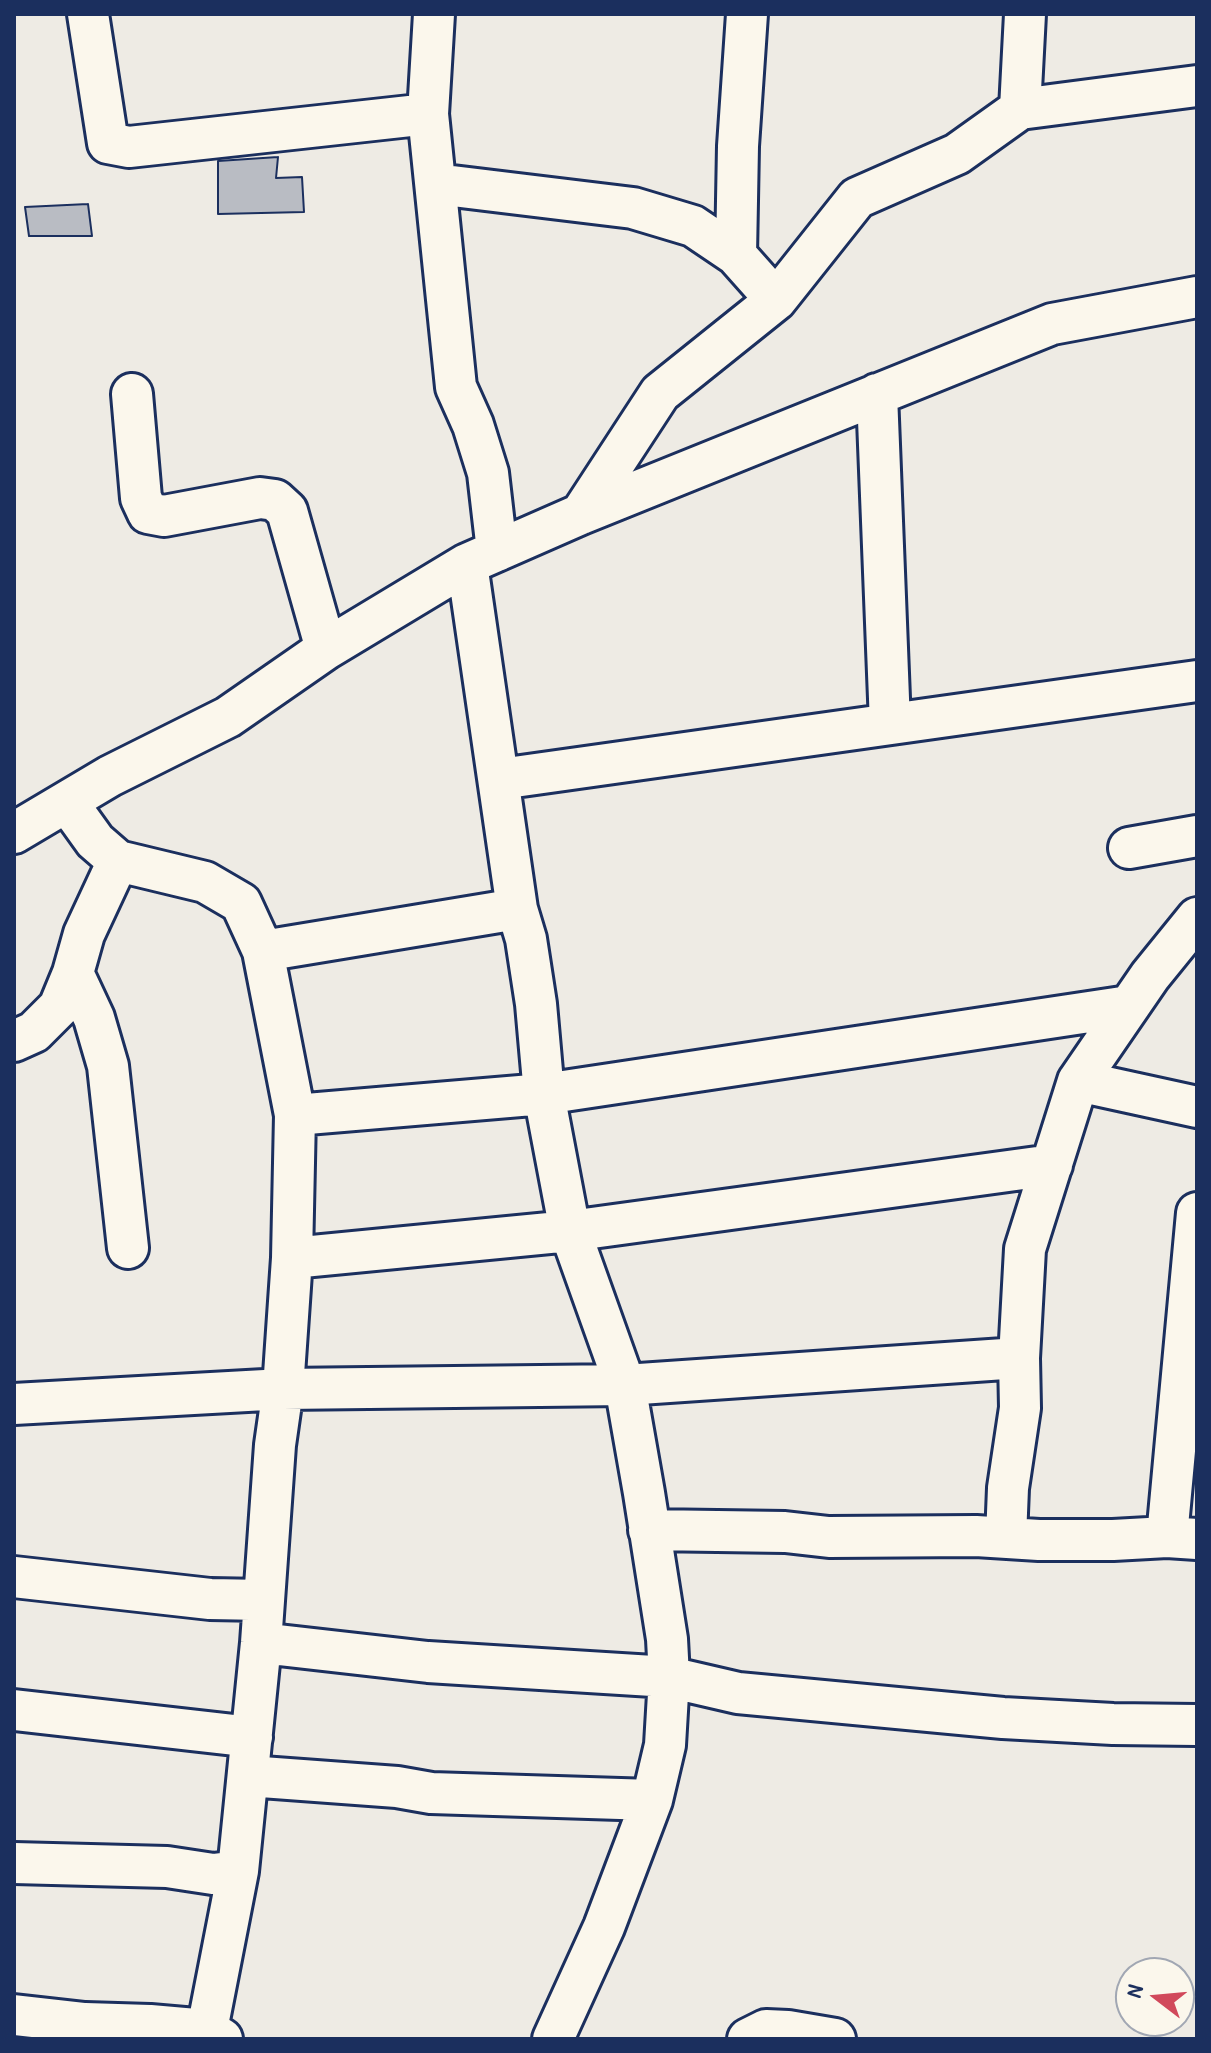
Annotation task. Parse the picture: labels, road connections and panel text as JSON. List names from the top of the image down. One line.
{"north":"left"}
